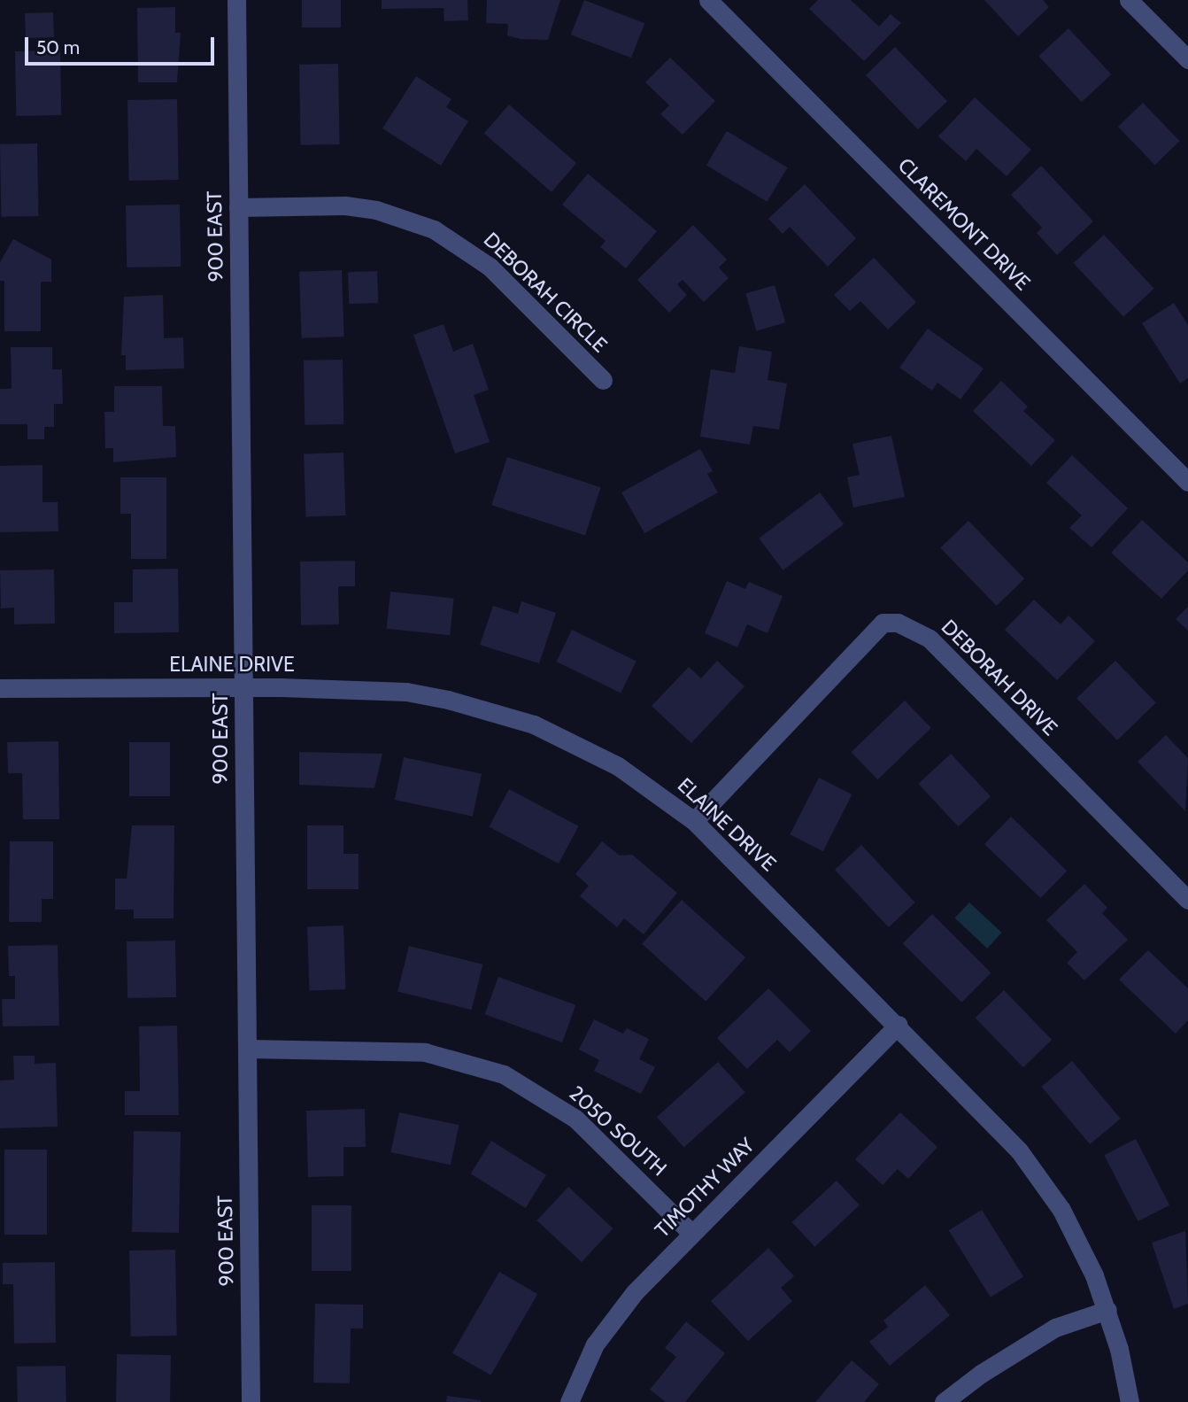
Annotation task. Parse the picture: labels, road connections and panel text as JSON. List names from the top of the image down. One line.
{"streets":{"street":["CLAREMONT DRIVE","900 EAST","DEBORAH CIRCLE","ELAINE DRIVE","DEBORAH DRIVE","2050 SOUTH","TIMOTHY WAY"]},"crossings":[["900 EAST","DEBORAH CIRCLE"],["900 EAST","ELAINE DRIVE"],["900 EAST","2050 SOUTH"],["ELAINE DRIVE","DEBORAH DRIVE"],["ELAINE DRIVE","TIMOTHY WAY"],["2050 SOUTH","TIMOTHY WAY"]],"scale_bar":"50 m"}
